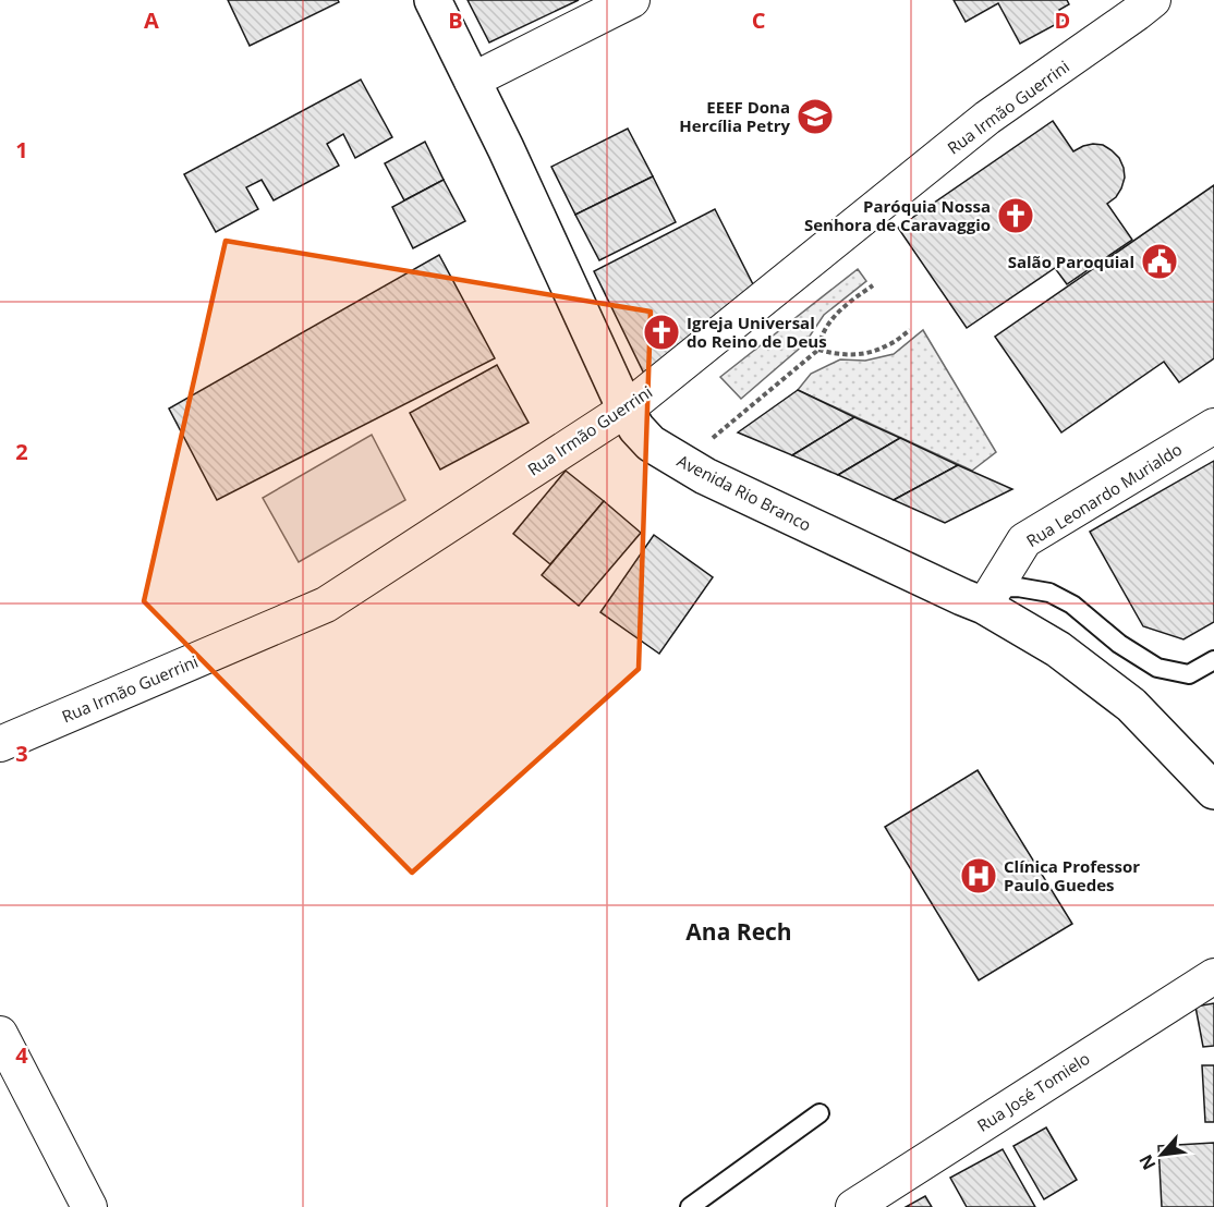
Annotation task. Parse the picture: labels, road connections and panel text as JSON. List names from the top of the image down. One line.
{"streets":{"main road":["Avenida Rio Branco"],"street":["Rua Irmão Guerrini","Rua Leonardo Murialdo","Rua José Tomielo"]},"crossings":[["Rua Irmão Guerrini","Avenida Rio Branco"],["Avenida Rio Branco","Rua Leonardo Murialdo"]],"districts":["Ana Rech"],"places":{"school or university":["EEEF Dona Hercília Petry"],"church":["Paróquia Nossa Senhora de Caravaggio","Igreja Universal do Reino de Deus"],"public building":["Salão Paroquial"],"hospital":["Clínica Professor Paulo Guedes"]},"north":"bottom left","grid":{"columns":["A","B","C","D"],"rows":["1","2","3","4"]}}
